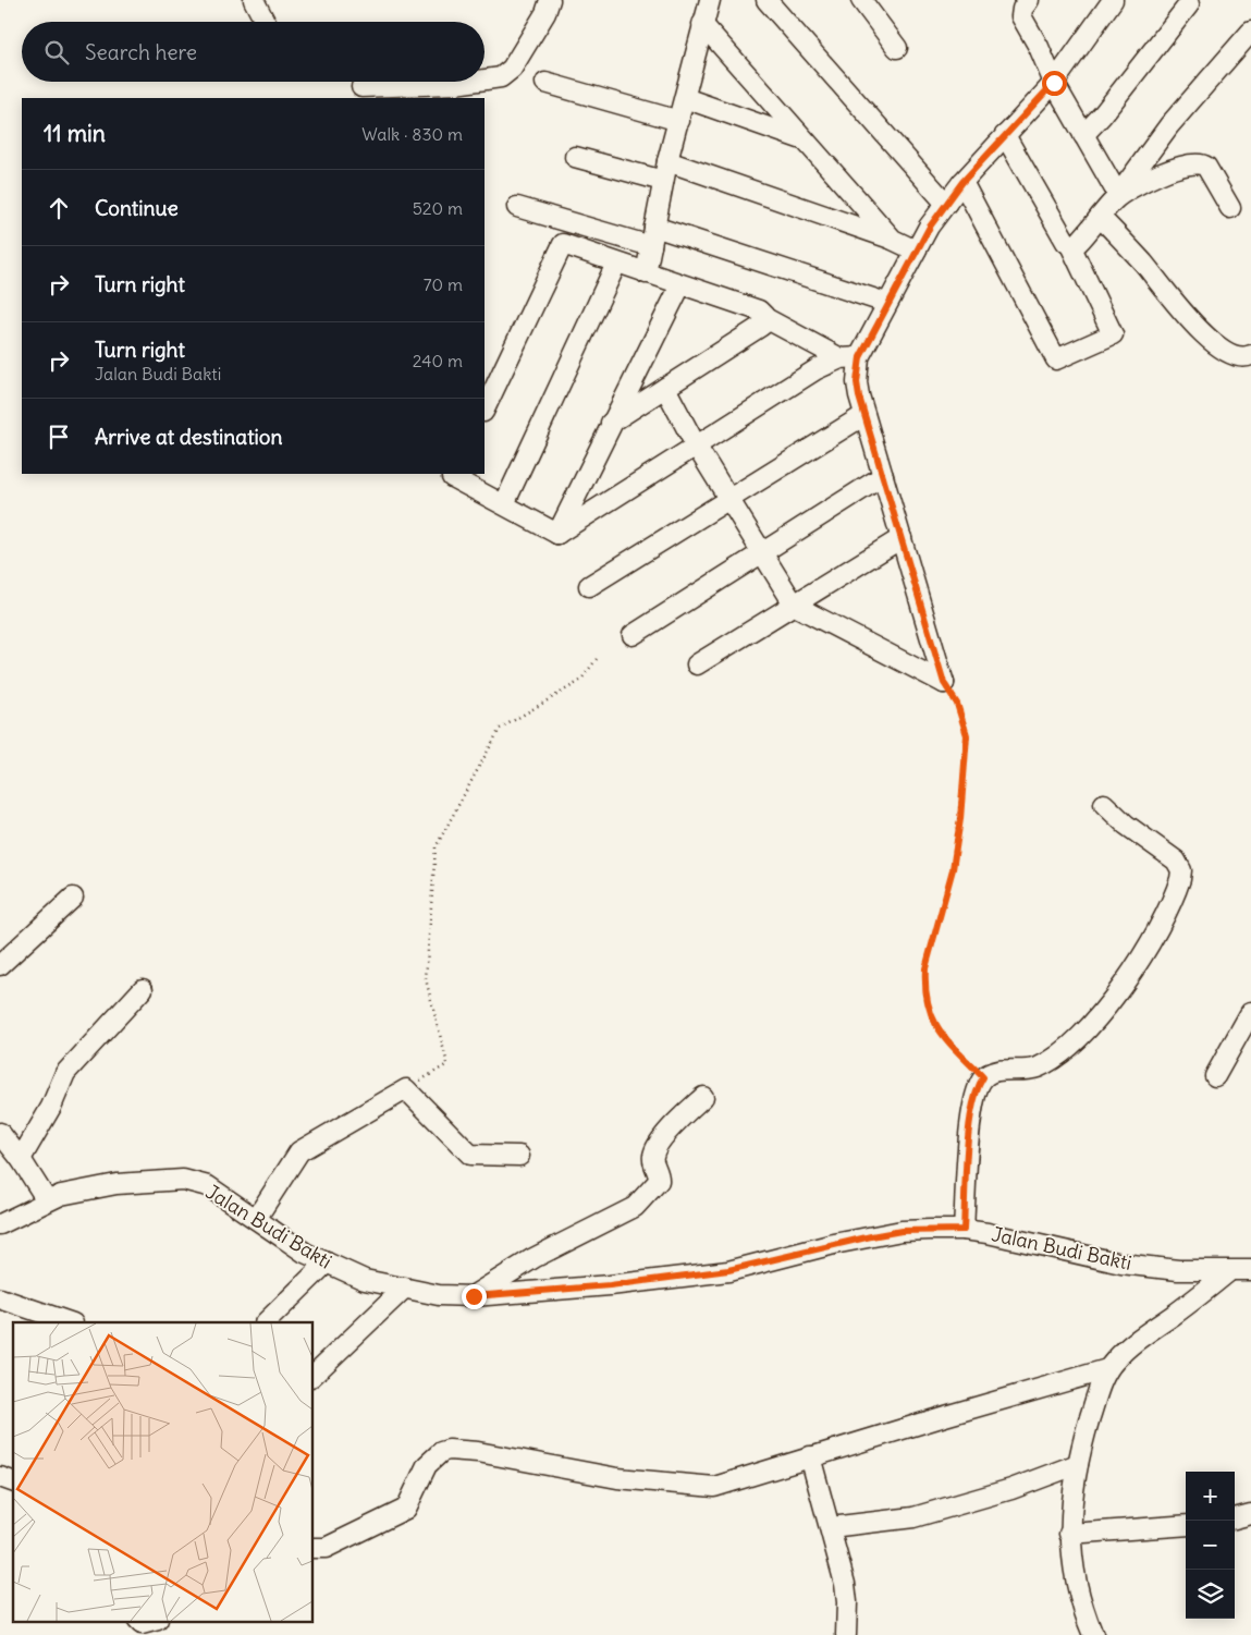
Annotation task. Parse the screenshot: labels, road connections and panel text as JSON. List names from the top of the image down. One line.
{"streets":{"street":["Jalan Budi Bakti"]},"page":{"search":"Search here","heading":["11 min","Walk · 830 m"],"list":[["Continue","520 m"],["Turn right","70 m"],["Turn right","Jalan Budi Bakti","240 m"],"Arrive at destination"],"map_buttons":["+","−"]}}
